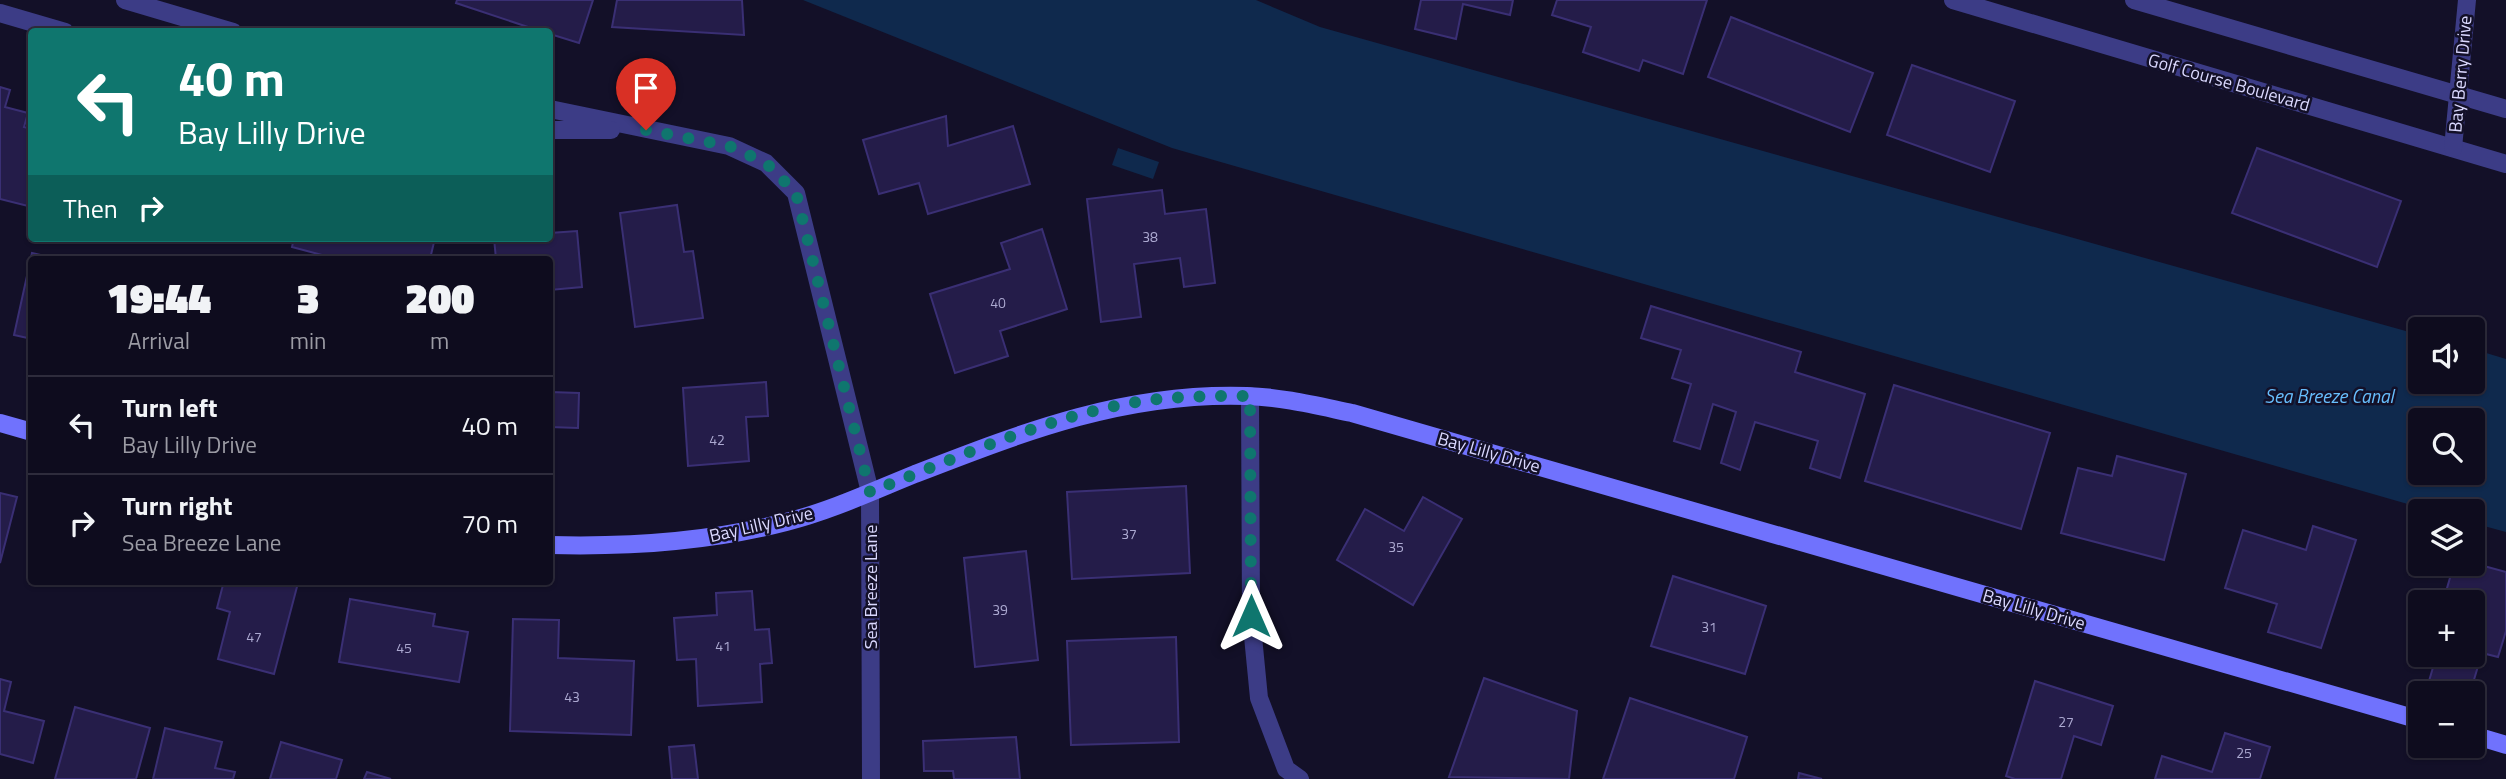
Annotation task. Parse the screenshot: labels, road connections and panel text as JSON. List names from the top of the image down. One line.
{"streets":{"main road":["Bay Lilly Drive"],"street":["Bay Berry Drive","Golf Course Boulevard","Sea Breeze Lane"]},"crossings":[["Bay Berry Drive","Golf Course Boulevard"],["Bay Lilly Drive","Sea Breeze Lane"]],"water":["Sea Breeze Canal"],"house_numbers":["38","40","42","37","35","39","31","47","41","45","43","27","25"],"page":{"turn":["40 m","Bay Lilly Drive"],"then":"Then","eta":["19:44","Arrival","3","min","200","m"],"map_buttons":["+","−"],"list":[{"name":"Turn left","note":"Bay Lilly Drive","value":"40 m"},{"name":"Turn right","note":"Sea Breeze Lane","value":"70 m"}]}}
